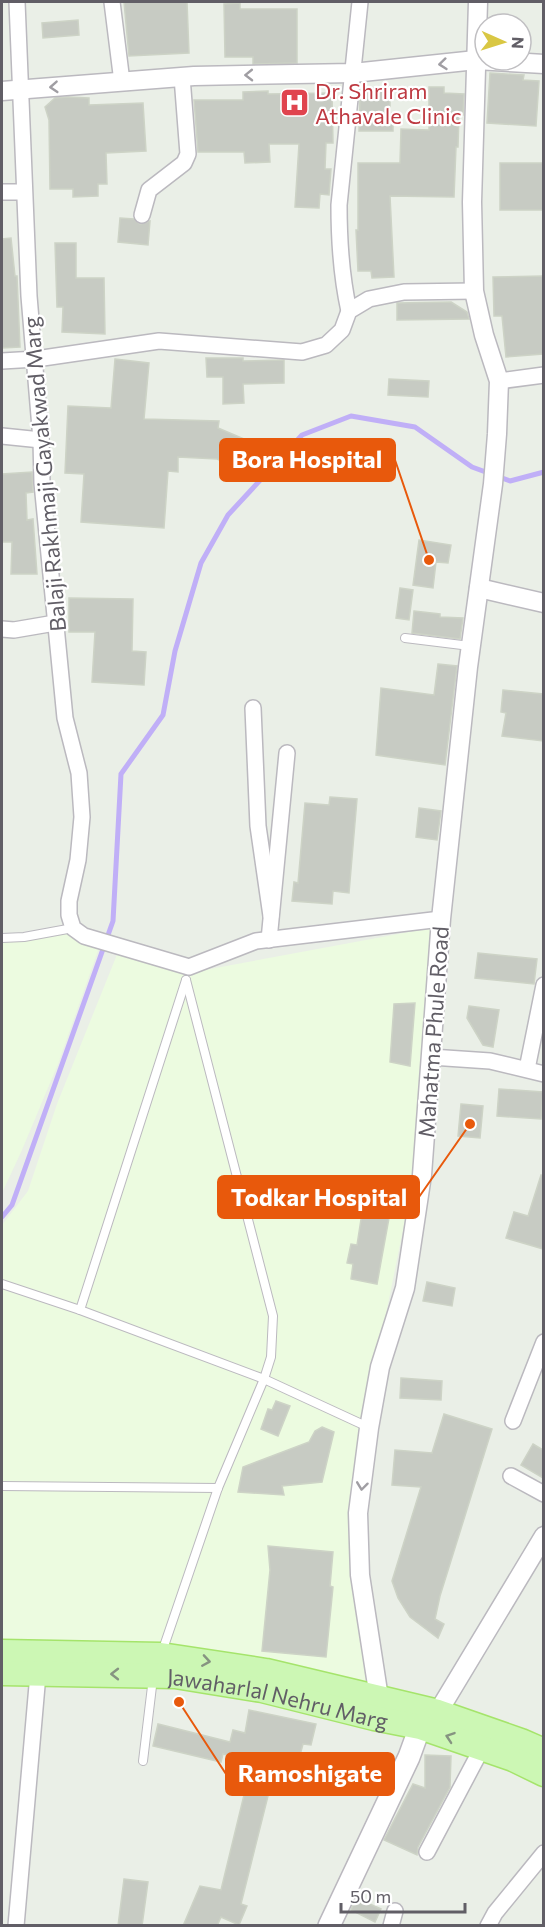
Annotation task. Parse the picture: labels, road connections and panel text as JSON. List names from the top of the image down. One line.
{"streets":{"main road":["Jawaharlal Nehru Marg"],"street":["Balaji Rakhmaji Gayakwad Marg","Mahatma Phule Road"]},"crossings":[["Mahatma Phule Road","Jawaharlal Nehru Marg"]],"places":{"hospital":["Dr. Shriram Athavale Clinic"],"other":["Bora Hospital","Todkar Hospital","Ramoshigate"]},"scale_bar":"50 m","north":"right"}
